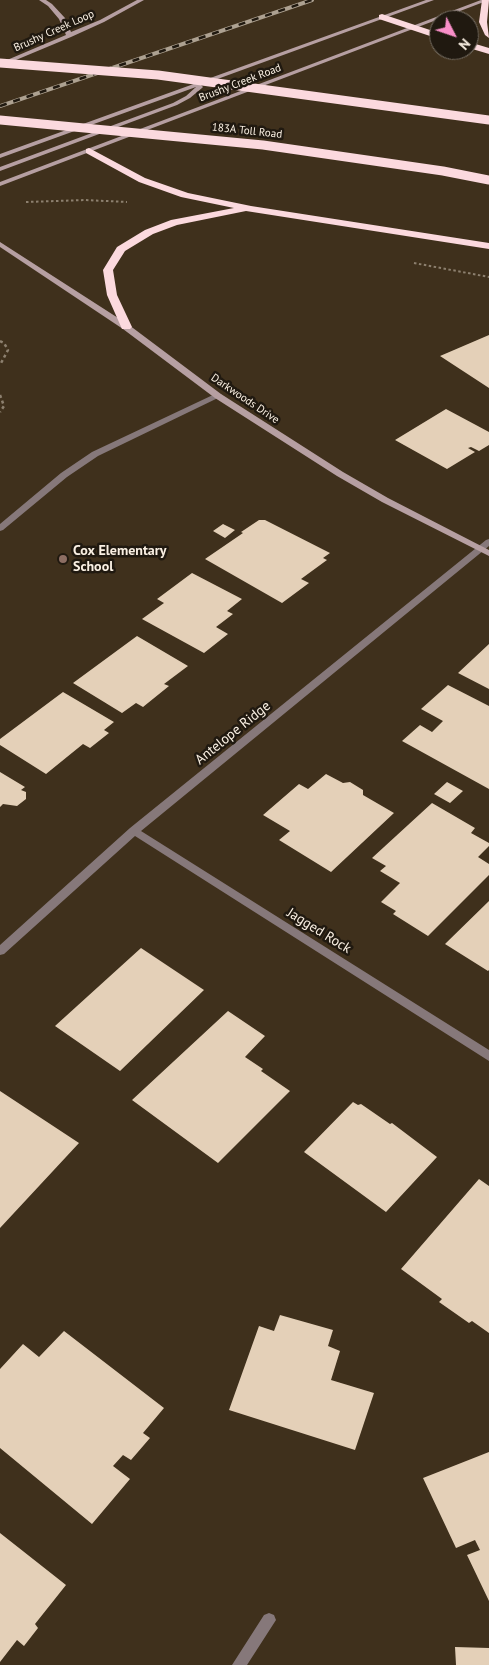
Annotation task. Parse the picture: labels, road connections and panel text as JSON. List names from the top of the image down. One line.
{"streets":{"highway":["183A Toll Road"],"main road":["Brushy Creek Loop","Brushy Creek Road","Darkwoods Drive"],"street":["Antelope Ridge","Jagged Rock"]},"crossings":[["Darkwoods Drive","Antelope Ridge"],["Antelope Ridge","Jagged Rock"]],"places":["Cox Elementary School"],"north":"bottom right"}
